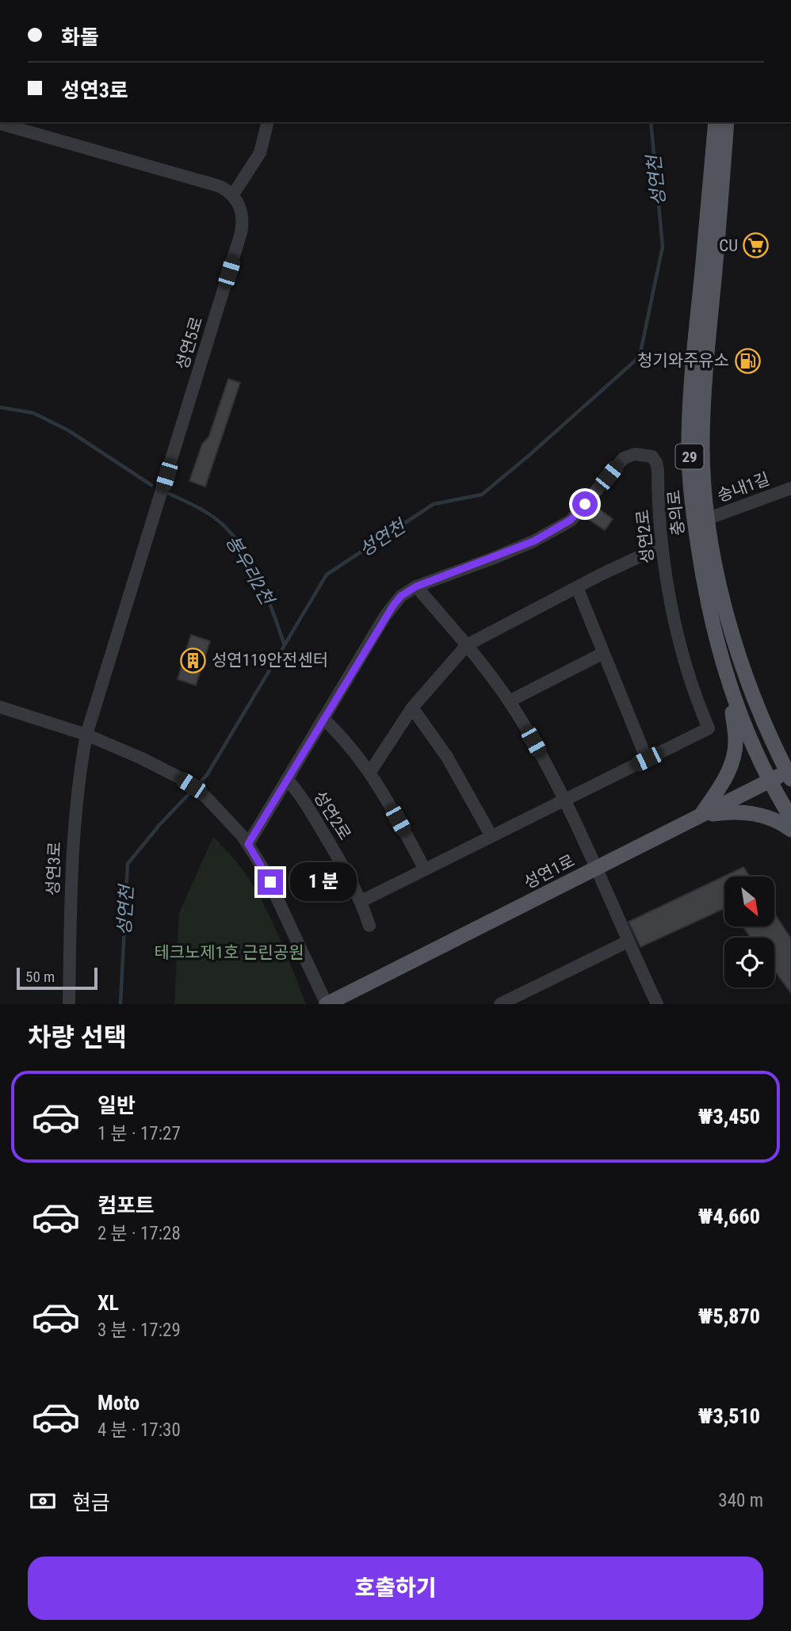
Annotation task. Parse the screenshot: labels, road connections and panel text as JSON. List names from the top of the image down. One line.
{"streets":{"main road":["29","충의로","성연1로"],"street":["성연5로","송내1길","성연2로","성연3로"]},"crossings":[["성연5로","성연3로"],["송내1길","충의로"],["충의로","성연1로"]],"water":["성연천","봉우리2천"],"parks":["테크노제1호 근린공원"],"places":{"supermarket":["CU"],"fuel station":["청기와주유소"],"building":["성연119안전센터"]},"scale_bar":"50 m","north":"bottom right","page":{"banner":["화돌","성연3로"],"bubble":"1 분","scale":"50 m","heading":"차량 선택","list":[{"name":"일반","note":"1 분 · 17:27","value":"₩3,450"},{"name":"컴포트","note":"2 분 · 17:28","value":"₩4,660"},{"name":"XL","note":"3 분 · 17:29","value":"₩5,870"},{"name":"Moto","note":"4 분 · 17:30","value":"₩3,510"}],"pay":["현금","340 m"],"buttons":"호출하기"}}
